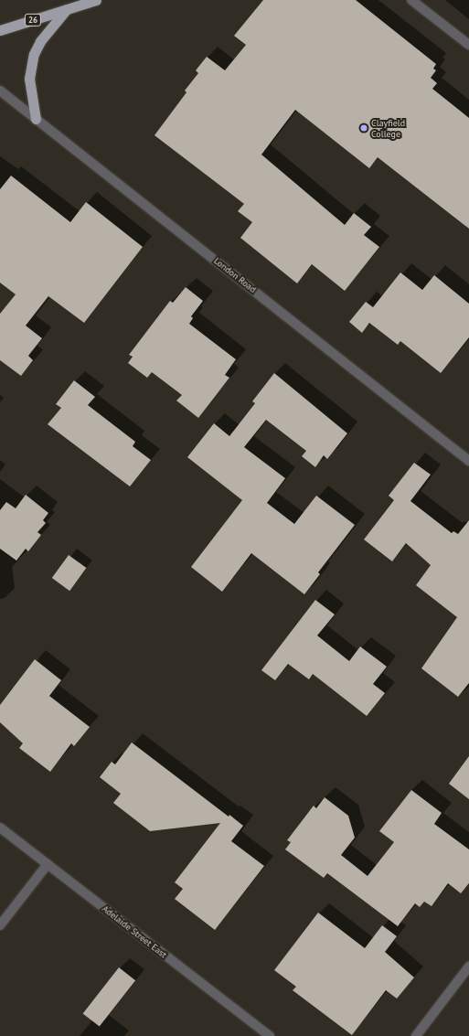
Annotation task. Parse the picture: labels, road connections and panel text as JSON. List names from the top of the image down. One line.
{"streets":{"highway":["26"],"street":["London Road","Adelaide Street East"]},"places":["Clayfield College"]}
